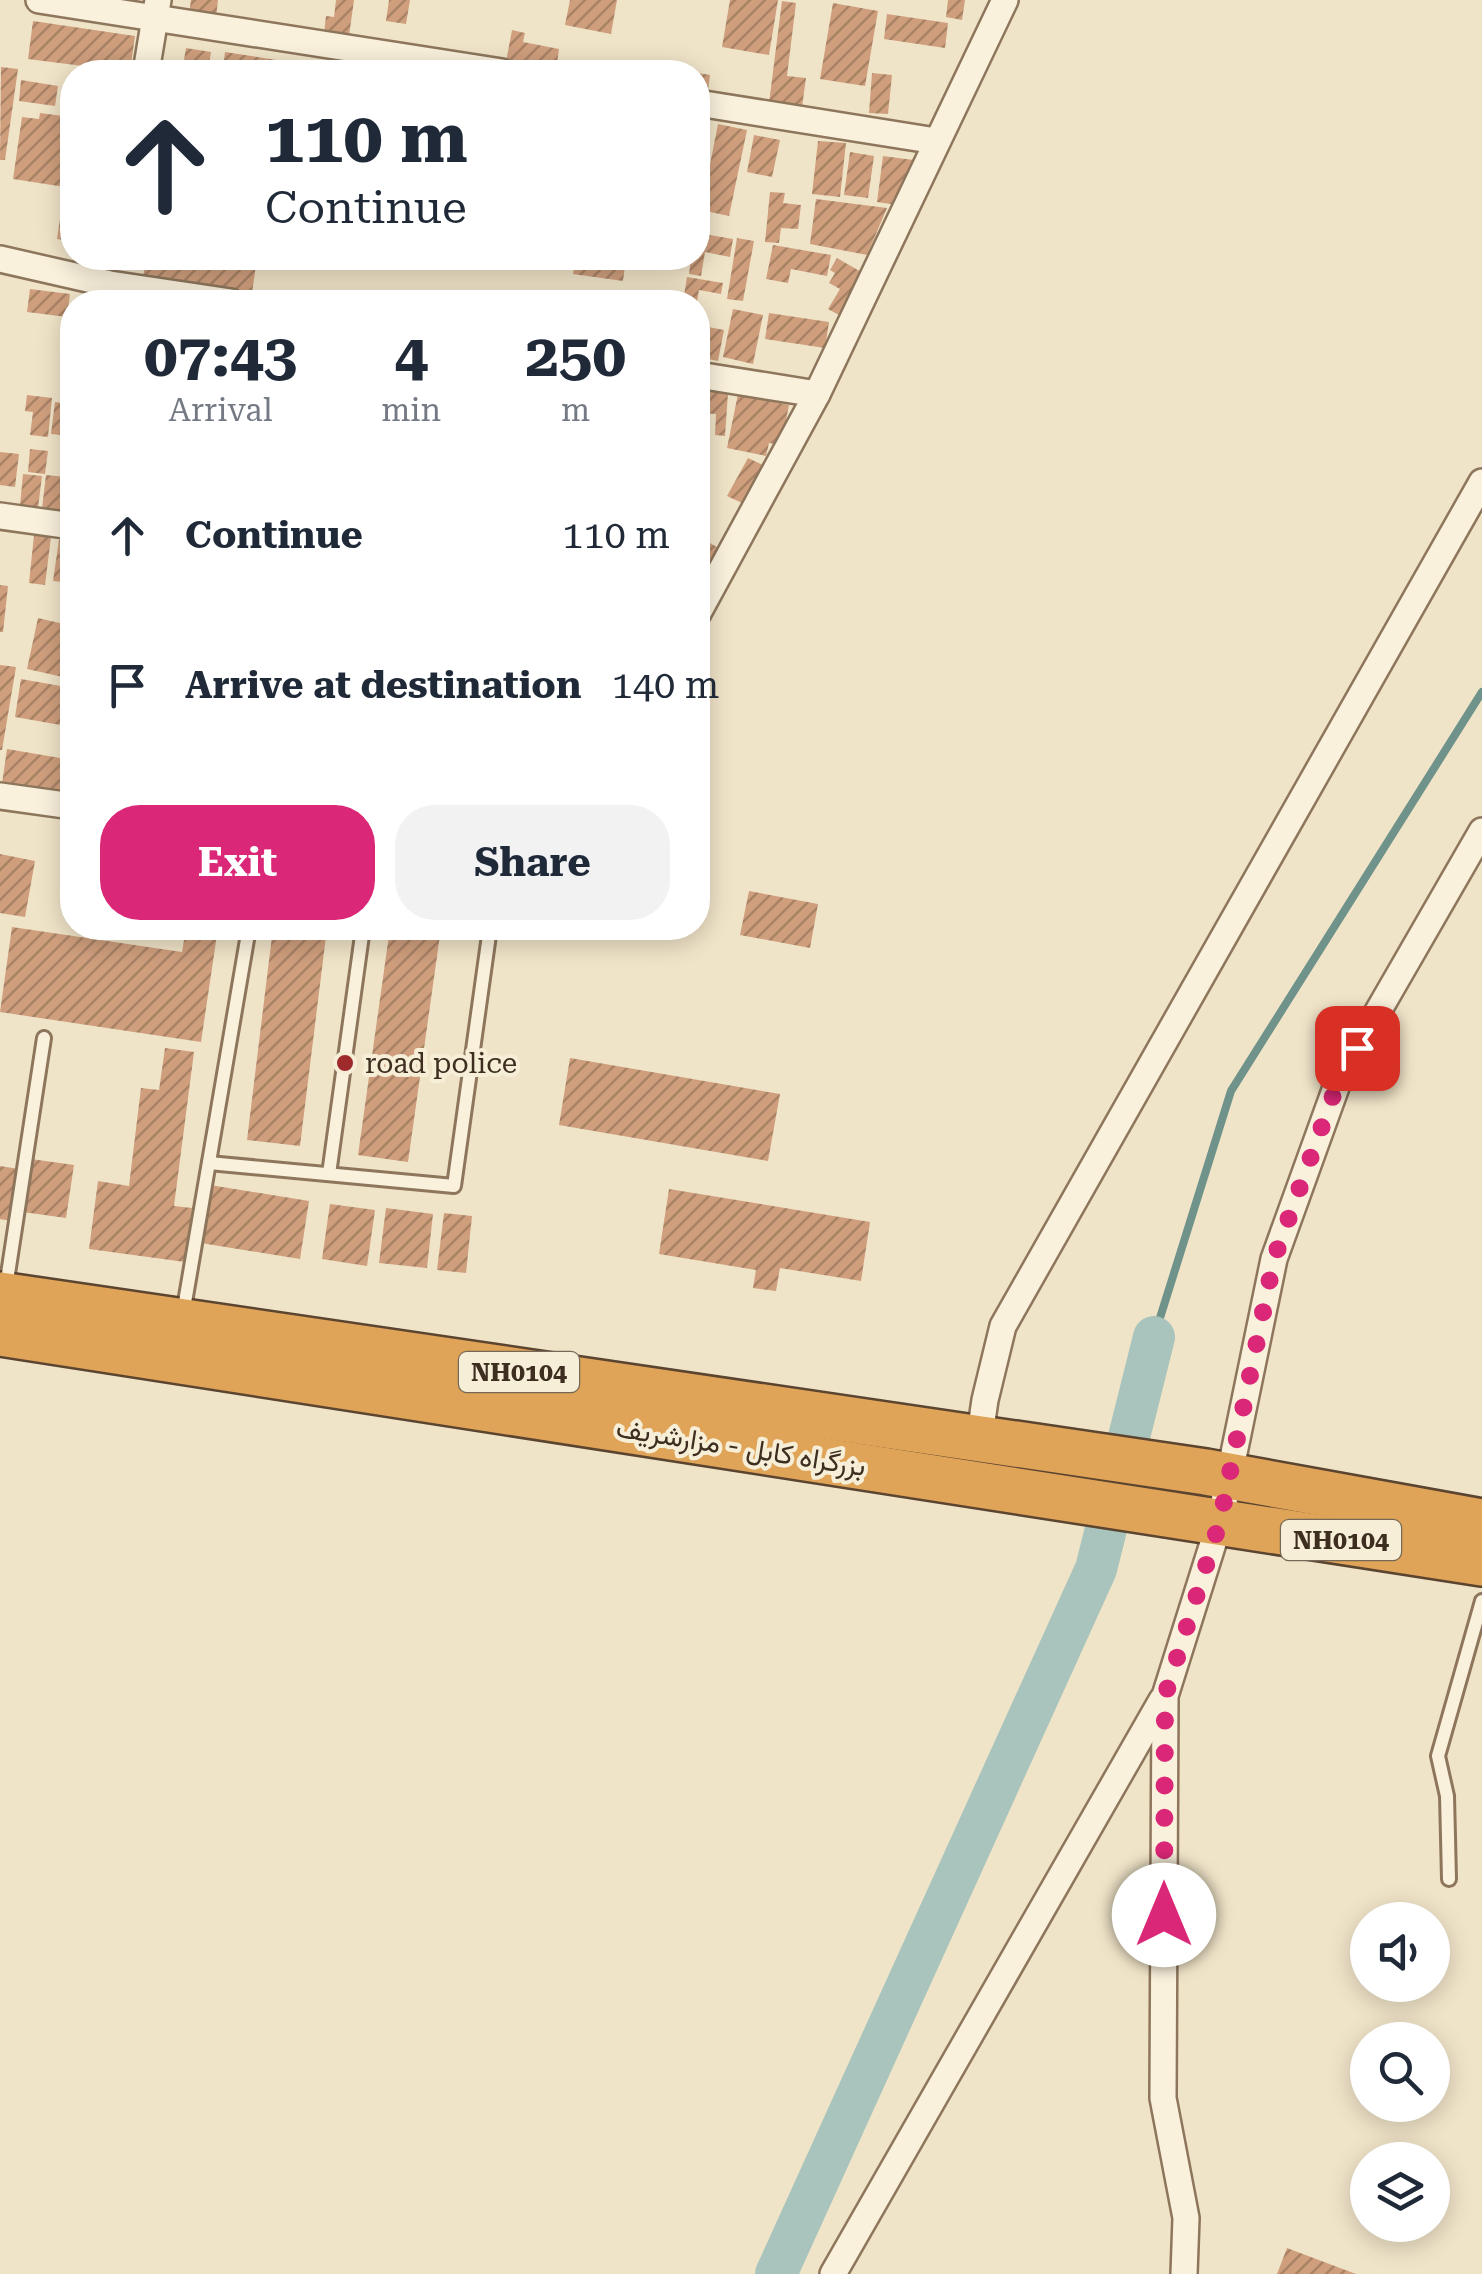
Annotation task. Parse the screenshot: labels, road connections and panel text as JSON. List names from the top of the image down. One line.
{"streets":{"highway":["NH0104","بزرگراه کابل - مزارشریف"]},"places":["road police"],"page":{"turn":["110 m","Continue"],"eta":["07:43","Arrival","4","min","250","m"],"list":[{"name":"Continue","value":"110 m"},{"name":"Arrive at destination","value":"140 m"}],"buttons":["Exit","Share"]}}
